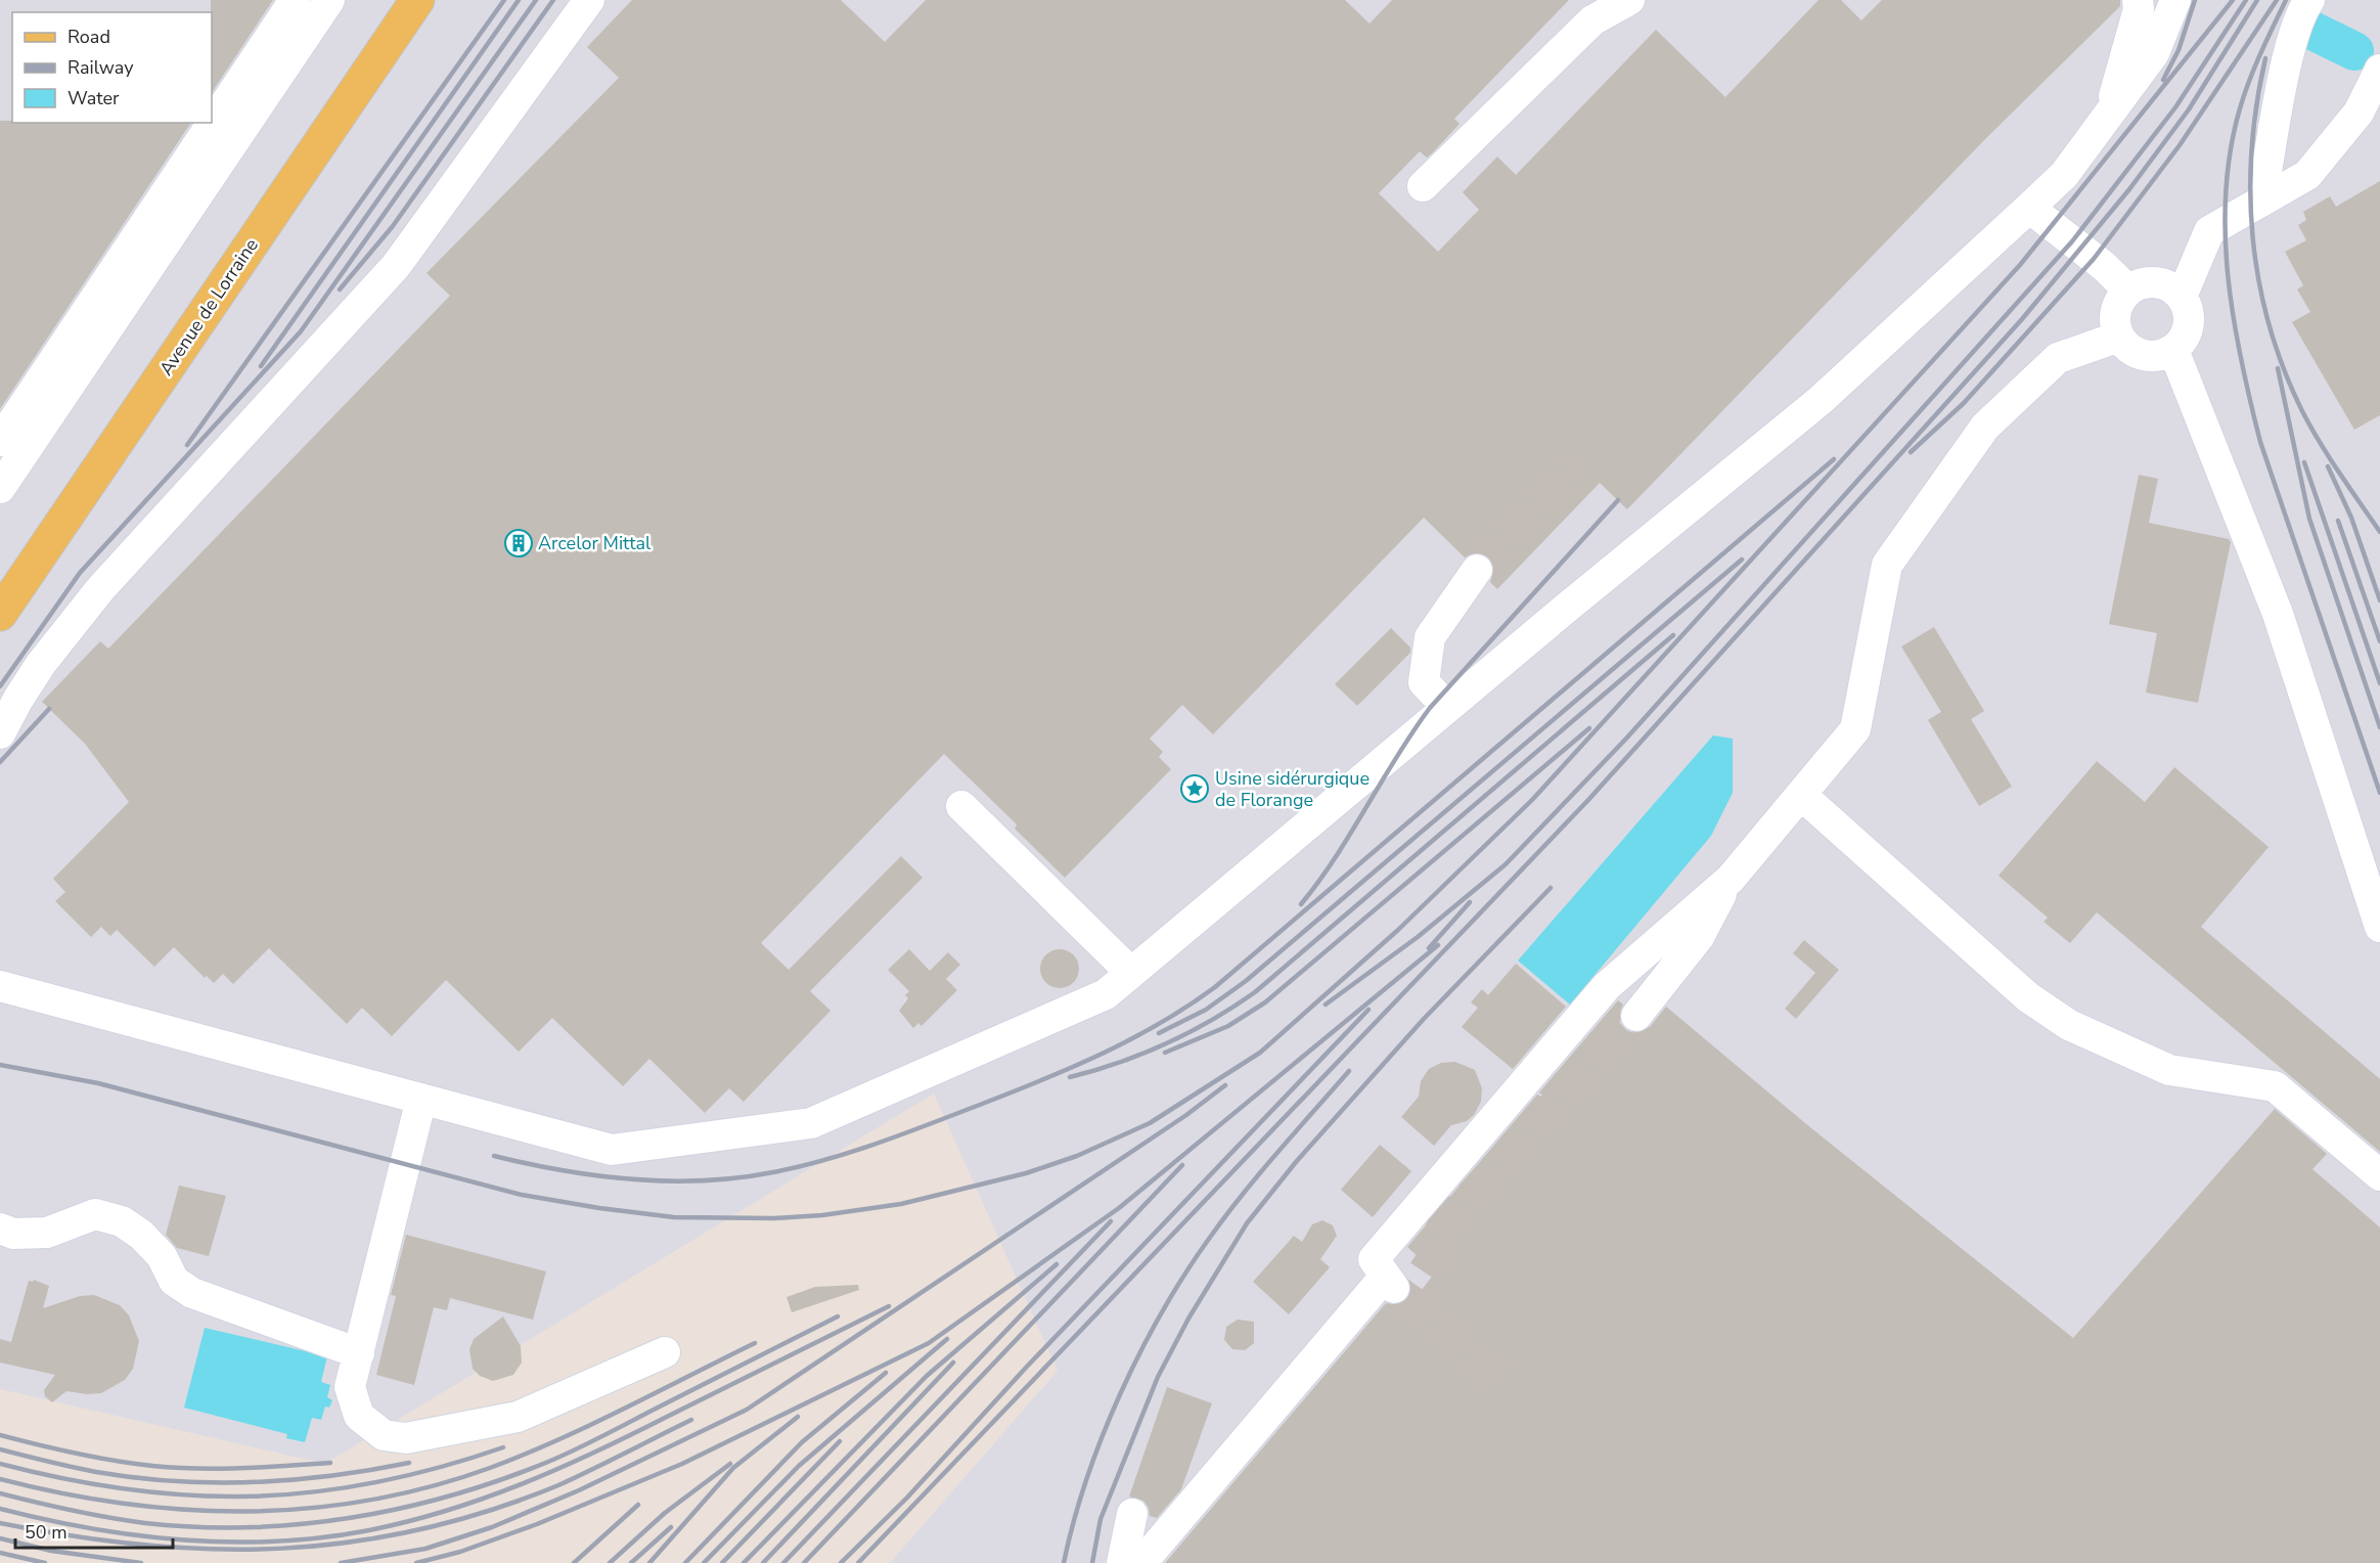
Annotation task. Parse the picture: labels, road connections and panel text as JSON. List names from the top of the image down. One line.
{"streets":{"main road":["Avenue de Lorraine"]},"places":{"building":["Arcelor Mittal"],"place":["Usine sidérurgique de Florange"]},"legend":["Road","Railway","Water"],"scale_bar":"50 m"}
